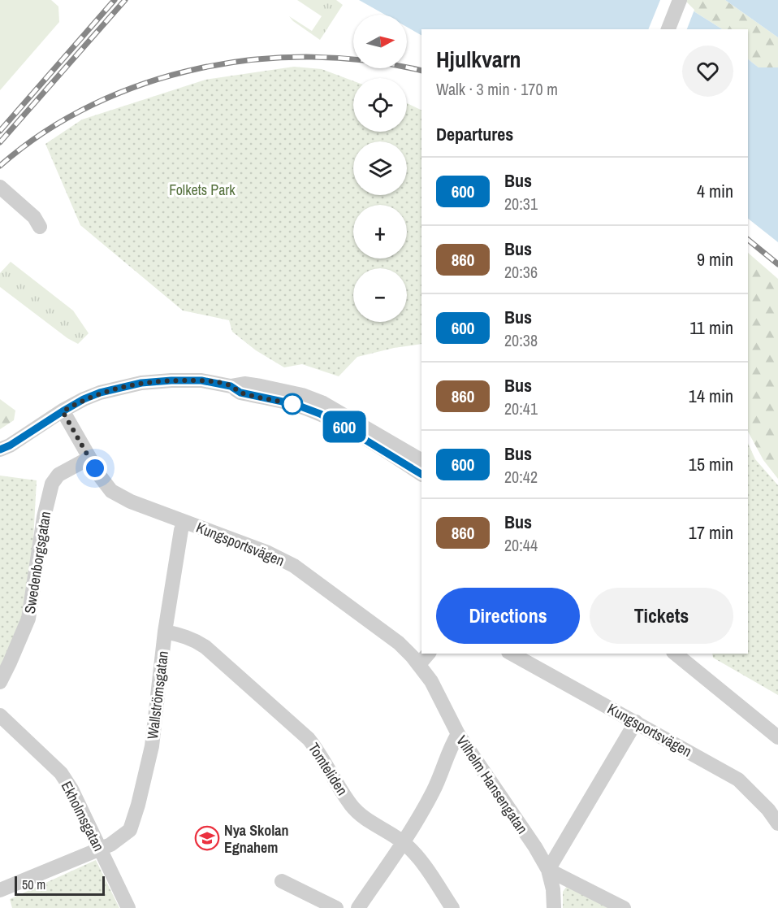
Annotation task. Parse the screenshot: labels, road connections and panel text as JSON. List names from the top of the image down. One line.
{"streets":{"street":["Kungsportsvägen","Swedenborgsgatan","Wallströmsgatan","Tomteliden","Vilhelm Hansengatan","Ekholmsgatan"]},"crossings":[["Kungsportsvägen","Swedenborgsgatan"],["Kungsportsvägen","Wallströmsgatan"],["Kungsportsvägen","Vilhelm Hansengatan"],["Wallströmsgatan","Tomteliden"],["Wallströmsgatan","Ekholmsgatan"]],"parks":["Folkets Park"],"places":{"school or university":["Nya Skolan Egnahem"]},"lines":["bus line 600"],"scale_bar":"50 m","north":"right","page":{"on_map":"600","map_buttons":["+","−"],"heading":[["Hjulkvarn","Walk · 3 min · 170 m"],"Departures"],"list":[{"mark":"600","name":"Bus","note":"20:31","value":"4 min"},{"mark":"860","name":"Bus","note":"20:36","value":"9 min"},{"mark":"600","name":"Bus","note":"20:38","value":"11 min"},{"mark":"860","name":"Bus","note":"20:41","value":"14 min"},{"mark":"600","name":"Bus","note":"20:42","value":"15 min"},{"mark":"860","name":"Bus","note":"20:44","value":"17 min"}],"buttons":["Directions","Tickets"],"scale":"50 m"}}
